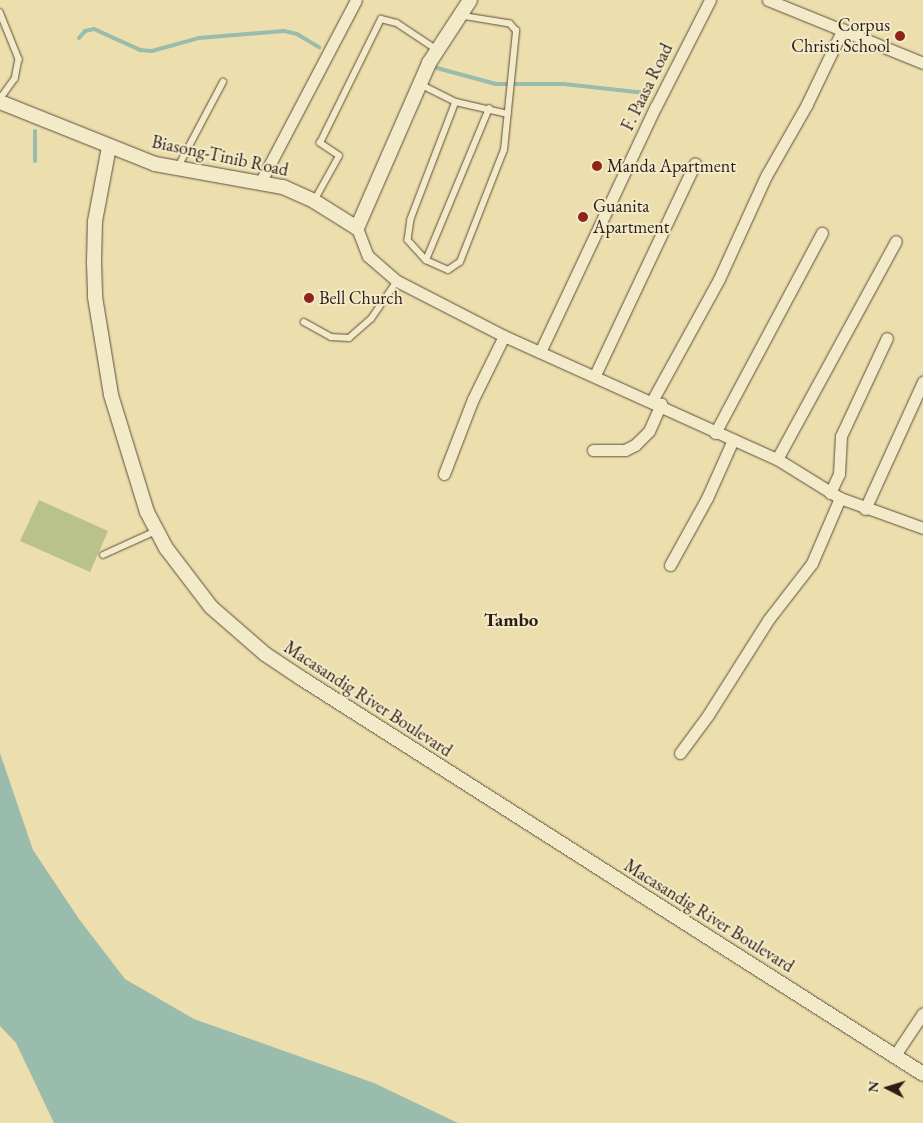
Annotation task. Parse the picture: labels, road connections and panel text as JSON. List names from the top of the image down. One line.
{"streets":{"street":["F. Paasa Road","Biasong-Tinib Road","Macasandig River Boulevard"]},"crossings":[["Biasong-Tinib Road","Macasandig River Boulevard"]],"districts":["Tambo"],"places":["Corpus Christi School","Manda Apartment","Guanita Apartment","Bell Church"],"north":"left"}
